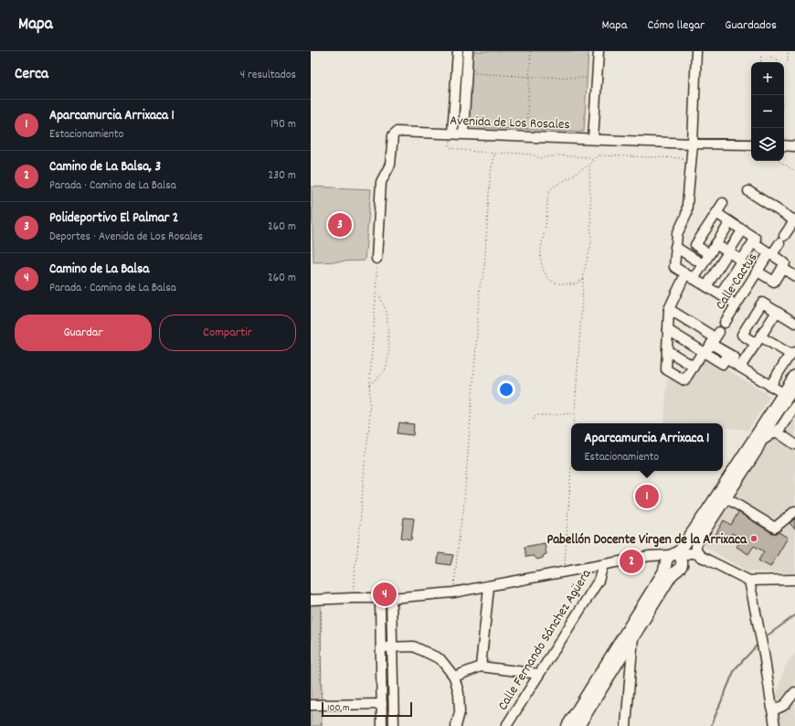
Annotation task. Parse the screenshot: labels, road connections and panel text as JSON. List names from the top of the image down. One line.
{"streets":{"street":["Avenida de Los Rosales","Calle Cactus","Calle Fernando Sánchez Agüera"]},"places":["Pabellón Docente Virgen de la Arrixaca"],"scale_bar":"100 m","page":{"header":"Mapa","nav":["Mapa","Cómo llegar","Guardados"],"heading":["Cerca","4 resultados"],"map_buttons":["+","−"],"list":[{"mark":"1","name":"Aparcamurcia Arrixaca 1","note":"Estacionamiento","value":"190 m"},{"mark":"2","name":"Camino de La Balsa, 3","note":"Parada · Camino de La Balsa","value":"230 m"},{"mark":"3","name":"Polideportivo El Palmar 2","note":"Deportes · Avenida de Los Rosales","value":"260 m"},{"mark":"4","name":"Camino de La Balsa","note":"Parada · Camino de La Balsa","value":"260 m"}],"pins":["3","1","2","4"],"buttons":["Guardar","Compartir"],"popup":["Aparcamurcia Arrixaca 1","Estacionamiento"],"scale":"100 m"}}
